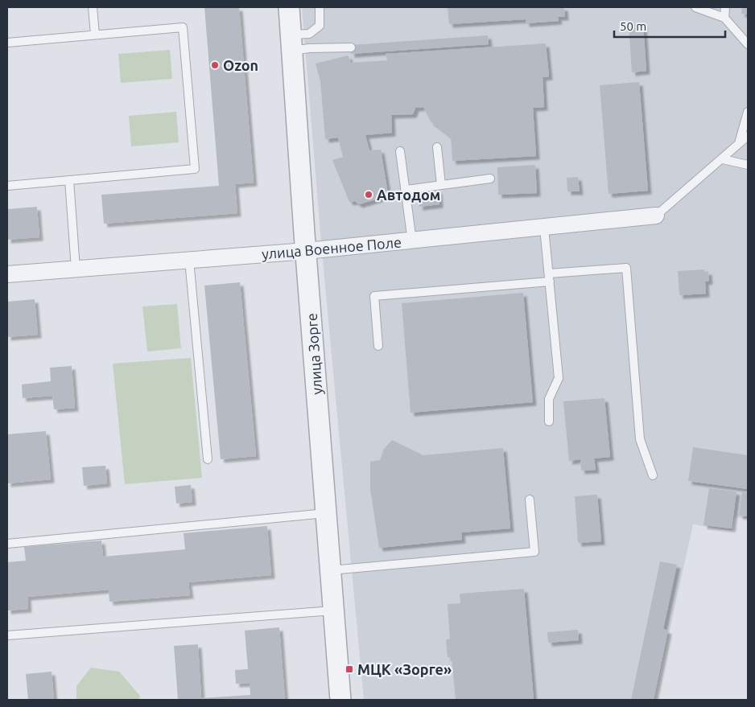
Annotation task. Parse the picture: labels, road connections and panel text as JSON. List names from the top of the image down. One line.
{"streets":{"street":["улица Военное Поле","улица Зорге"]},"crossings":[["улица Военное Поле","улица Зорге"]],"places":{"other":["Ozon","Автодом"],"transit":["МЦК «Зорге»"]},"scale_bar":"50 m"}
